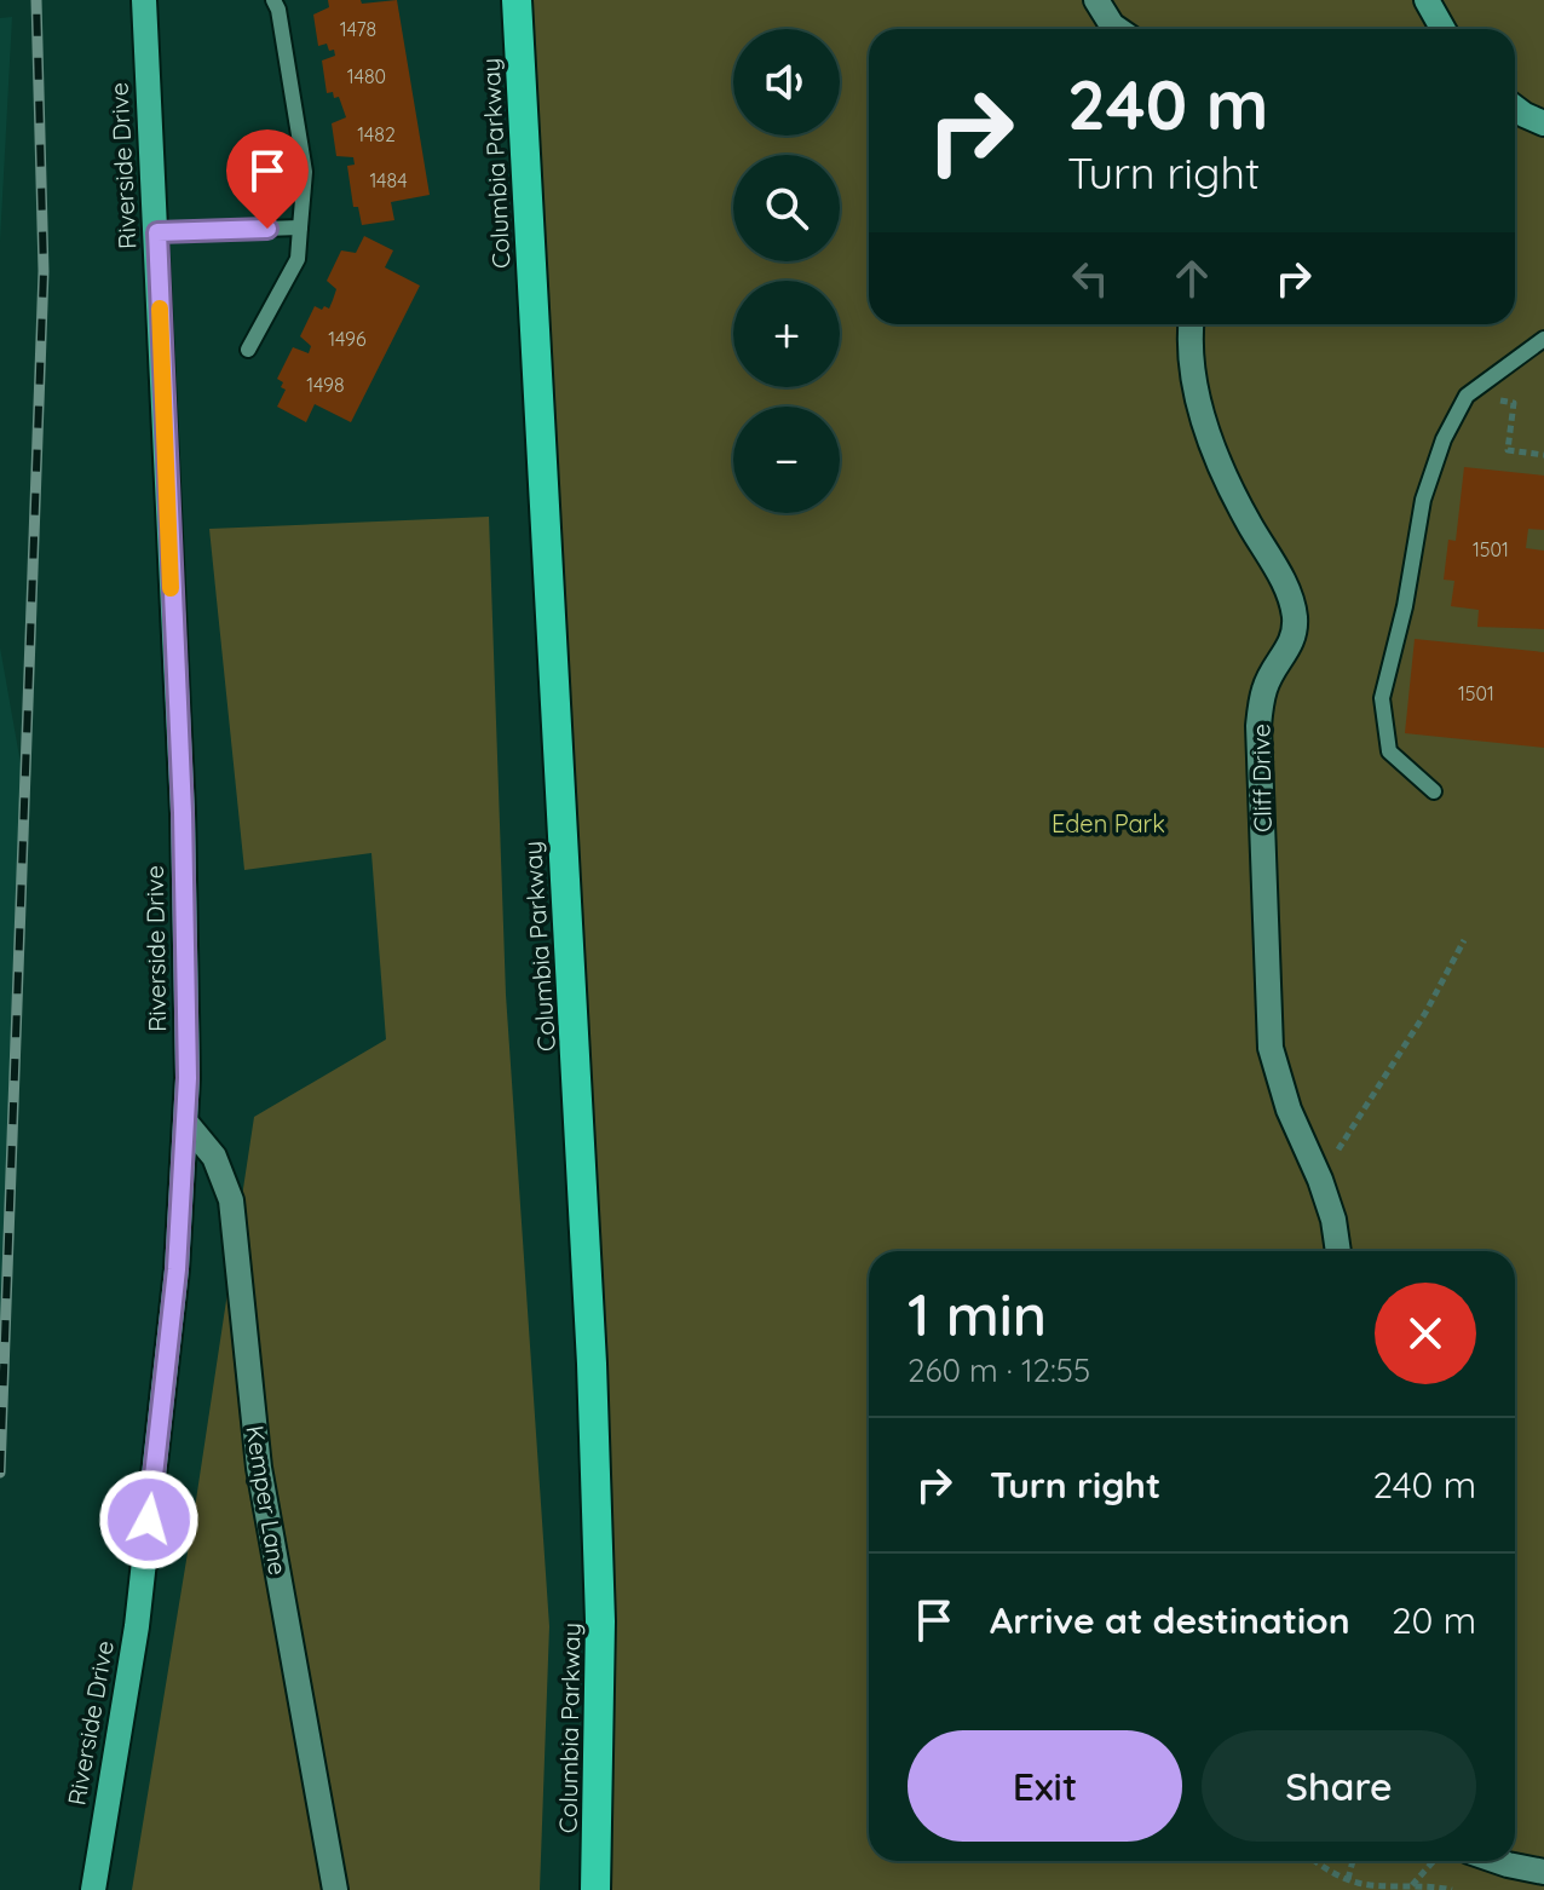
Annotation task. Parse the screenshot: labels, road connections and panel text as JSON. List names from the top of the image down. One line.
{"streets":{"highway":["Columbia Parkway"],"main road":["Riverside Drive"],"street":["Cliff Drive","Kemper Lane"]},"crossings":[["Riverside Drive","Kemper Lane"]],"parks":["Eden Park"],"house_numbers":["1478","1480","1482","1484","1496","1498","1501","1501"],"page":{"map_buttons":["+","−"],"turn":["240 m","Turn right"],"heading":["1 min","260 m · 12:55"],"list":[{"name":"Turn right","value":"240 m"},{"name":"Arrive at destination","value":"20 m"}],"buttons":["Exit","Share"]}}
